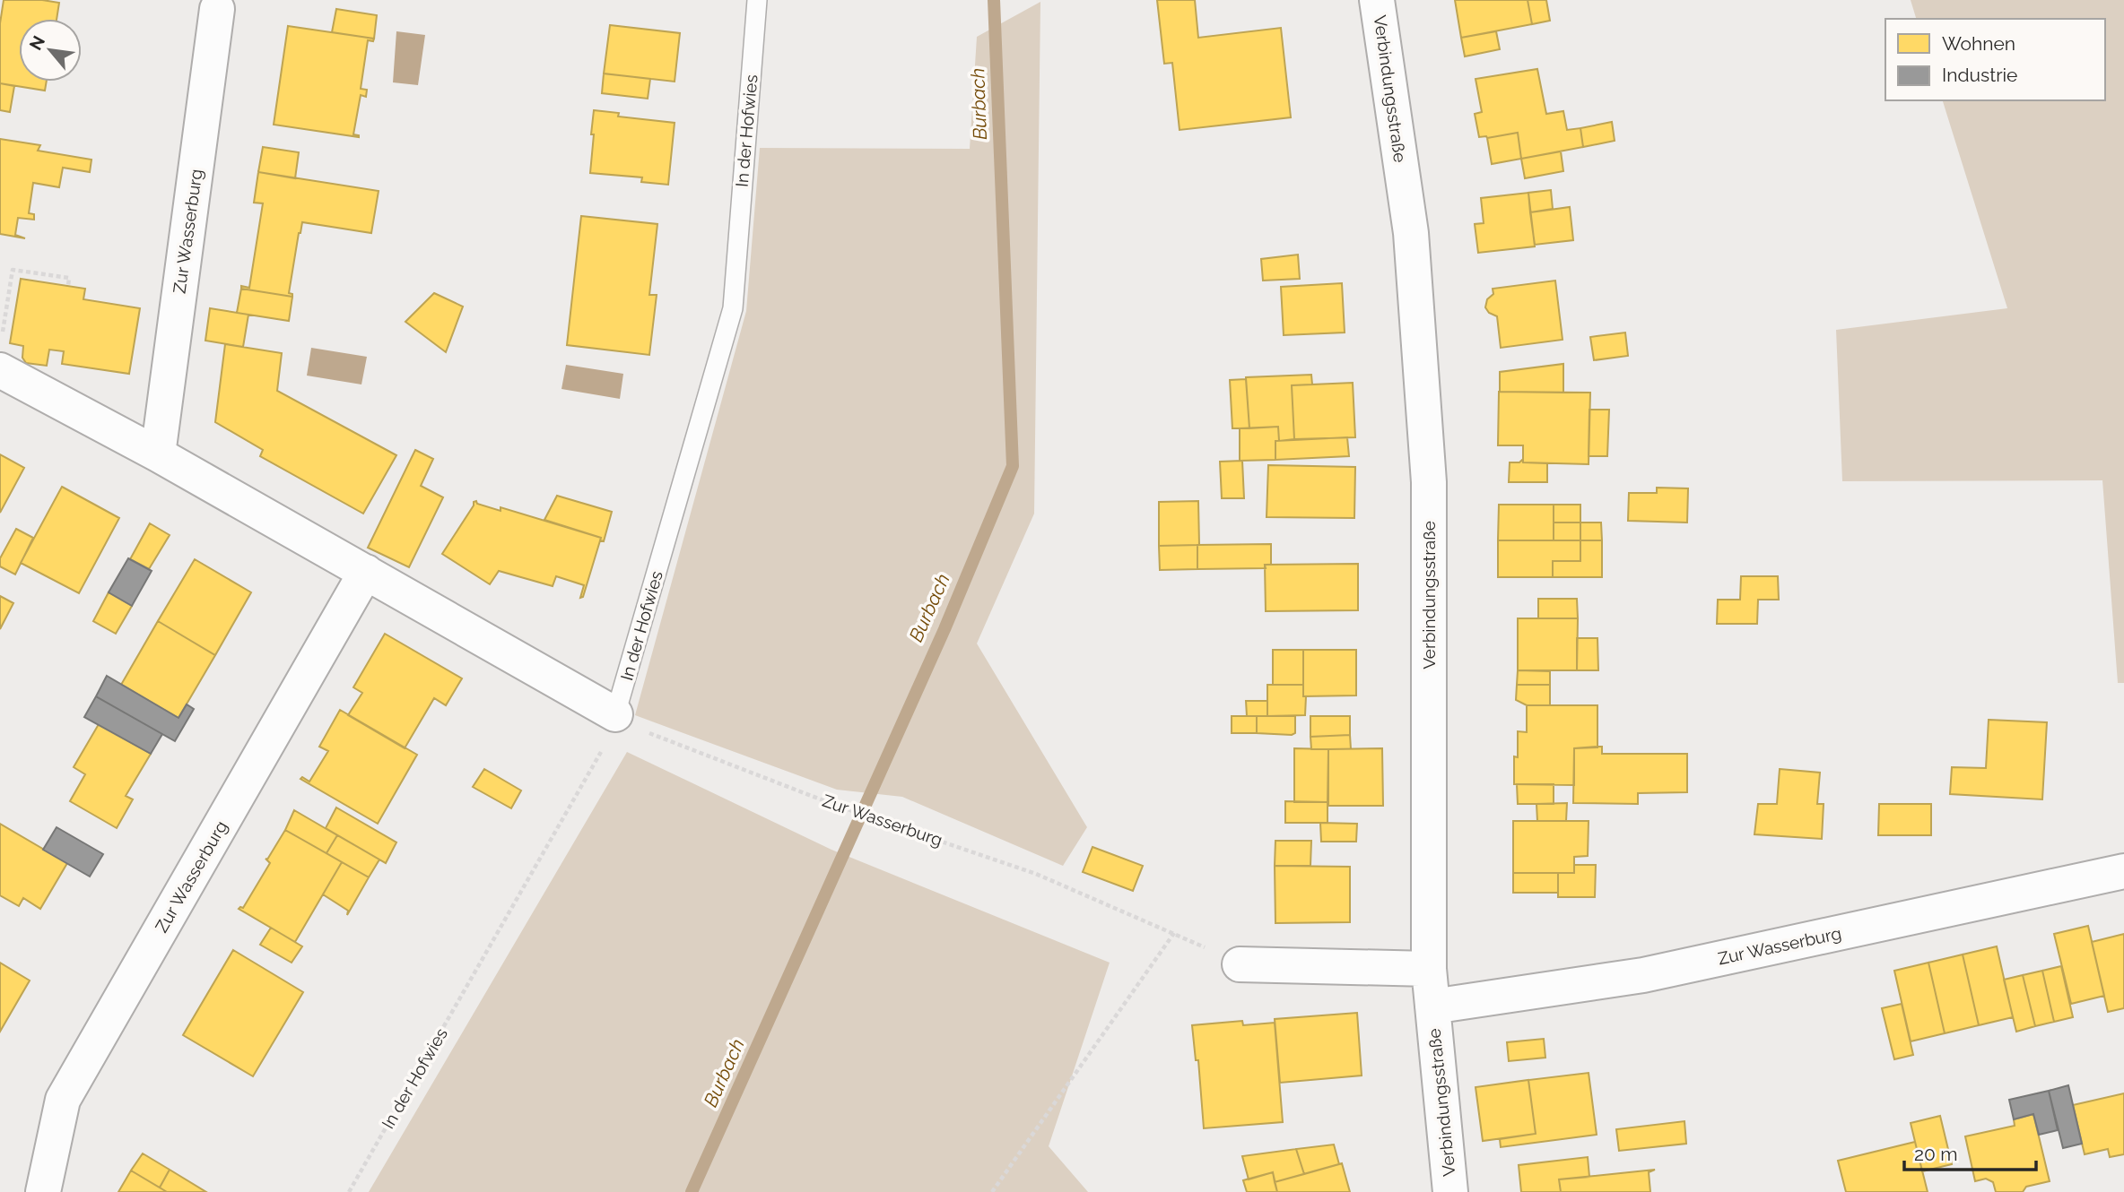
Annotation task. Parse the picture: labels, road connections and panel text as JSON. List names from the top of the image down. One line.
{"streets":{"street":["Verbindungsstraße","Zur Wasserburg"],"lane":["In der Hofwies"]},"crossings":[["Verbindungsstraße","Zur Wasserburg"],["In der Hofwies","Zur Wasserburg"]],"water":["Burbach"],"legend":["Wohnen","Industrie"],"scale_bar":"20 m","north":"top left"}
